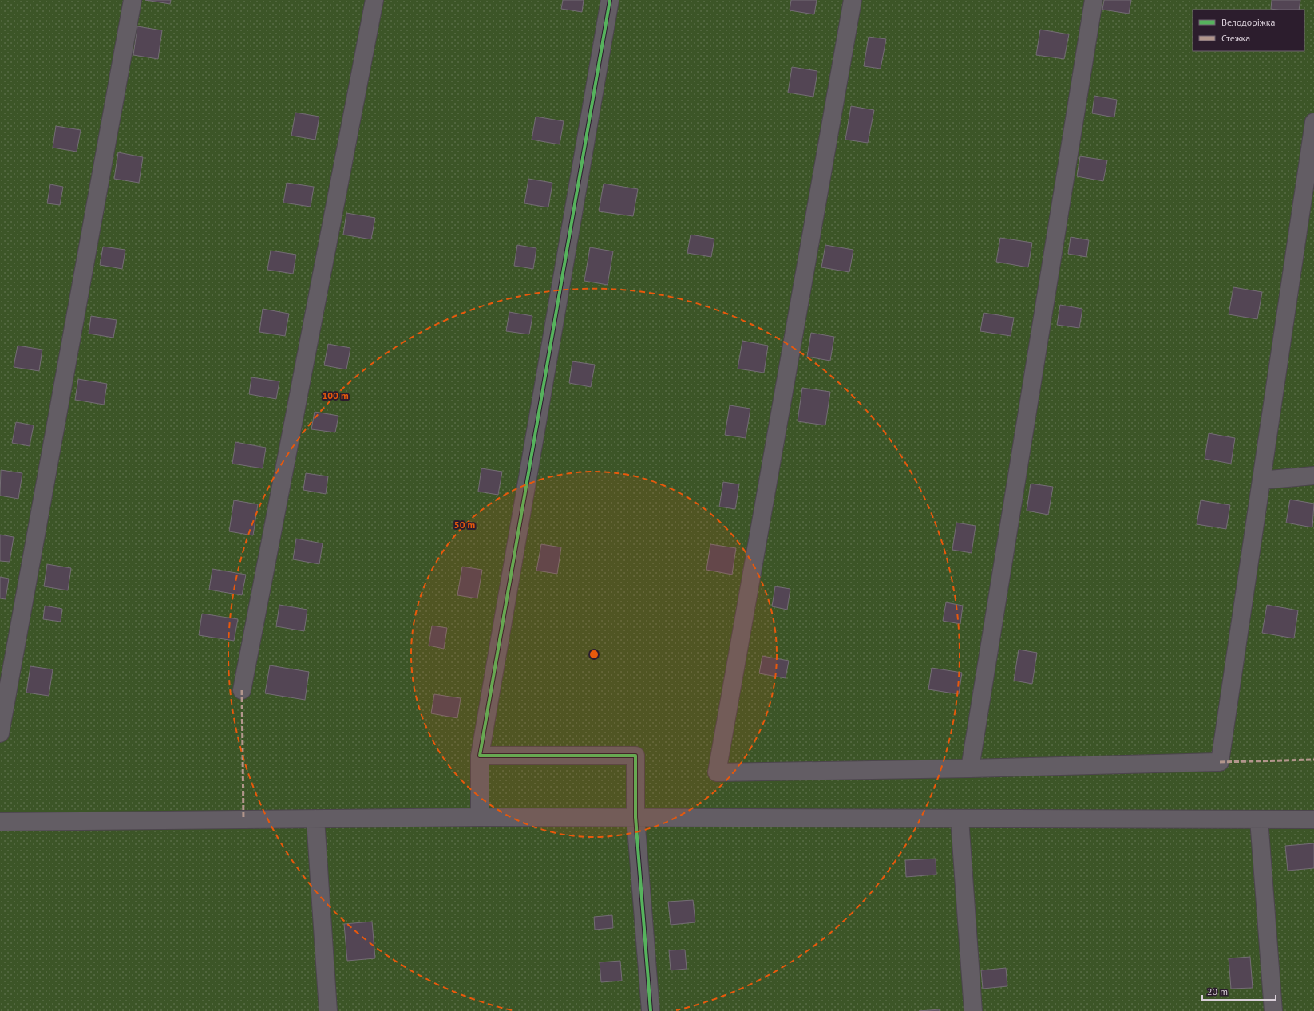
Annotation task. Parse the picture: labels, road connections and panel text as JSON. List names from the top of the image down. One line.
{"legend":["Велодоріжка","Стежка"],"scale_bar":"20 m","rings":["100 m","50 m"]}
